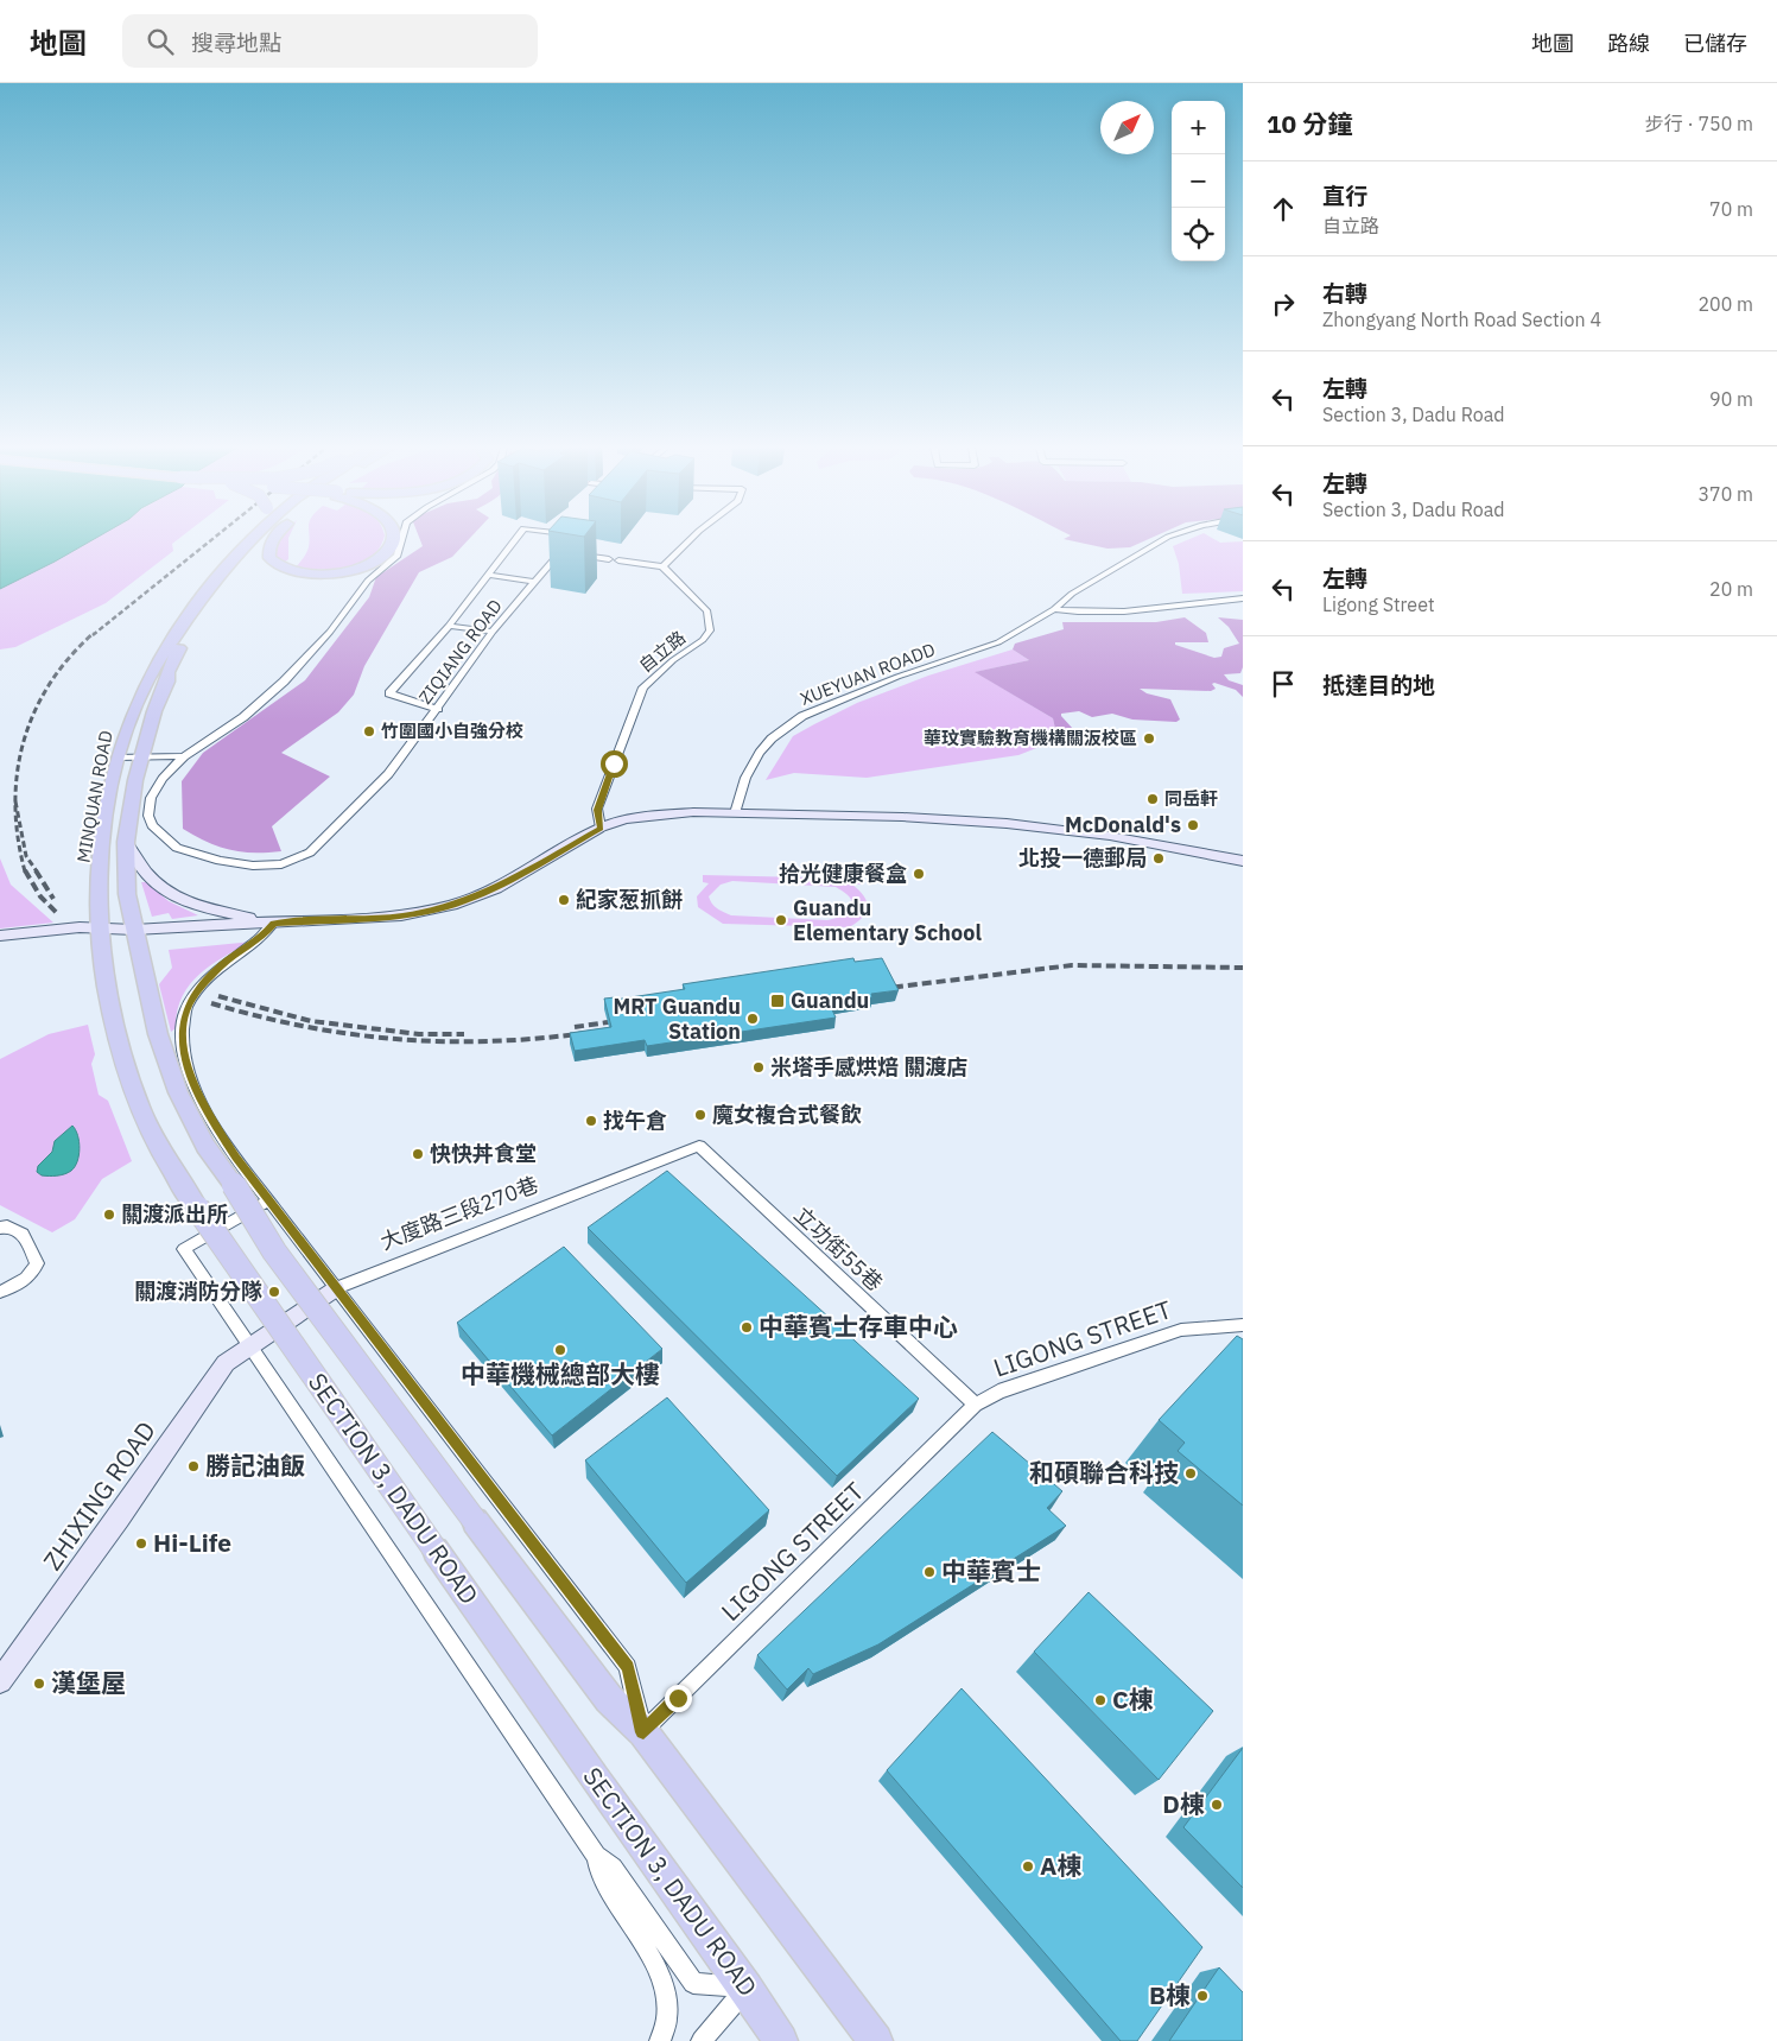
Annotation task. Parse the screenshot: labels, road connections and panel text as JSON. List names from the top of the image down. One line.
{"streets":{"main road":["MINQUAN ROAD","SECTION 3, DADU ROAD"],"street":["ZIQIANG ROAD","自立路","XUEYUAN ROADD","大度路三段270巷","立功街55巷","LIGONG STREET","ZHIXING ROAD"]},"crossings":[["MINQUAN ROAD","SECTION 3, DADU ROAD"],["大度路三段270巷","立功街55巷"],["大度路三段270巷","SECTION 3, DADU ROAD"],["大度路三段270巷","ZHIXING ROAD"],["立功街55巷","LIGONG STREET"],["LIGONG STREET","SECTION 3, DADU ROAD"],["SECTION 3, DADU ROAD","ZHIXING ROAD"]],"places":{"other":["竹圍國小自強分校","華玟實驗教育機構關汳校區","同岳軒","McDonald's","北投一德郵局","拾光健康餐盒","紀家葱抓餅","Guandu Elementary School","MRT Guandu Station","米塔手感烘焙 關渡店","魔女複合式餐飲","找午倉","快快丼食堂","關渡派出所","關渡消防分隊","中華賓士存車中心","中華機械總部大樓","勝記油飯","和碩聯合科技","Hi-Life","中華賓士","漢堡屋","C棟","D棟","A棟","B棟"],"transit":["Guandu"]},"north":"top right","page":{"header":"地圖","search":"搜尋地點","nav":["地圖","路線","已儲存"],"heading":["10 分鐘","步行 · 750 m"],"map_buttons":["+","−"],"list":[["直行","自立路","70 m"],["右轉","Zhongyang North Road Section 4","200 m"],["左轉","Section 3, Dadu Road","90 m"],["左轉","Section 3, Dadu Road","370 m"],["左轉","Ligong Street","20 m"],"抵達目的地"]}}
